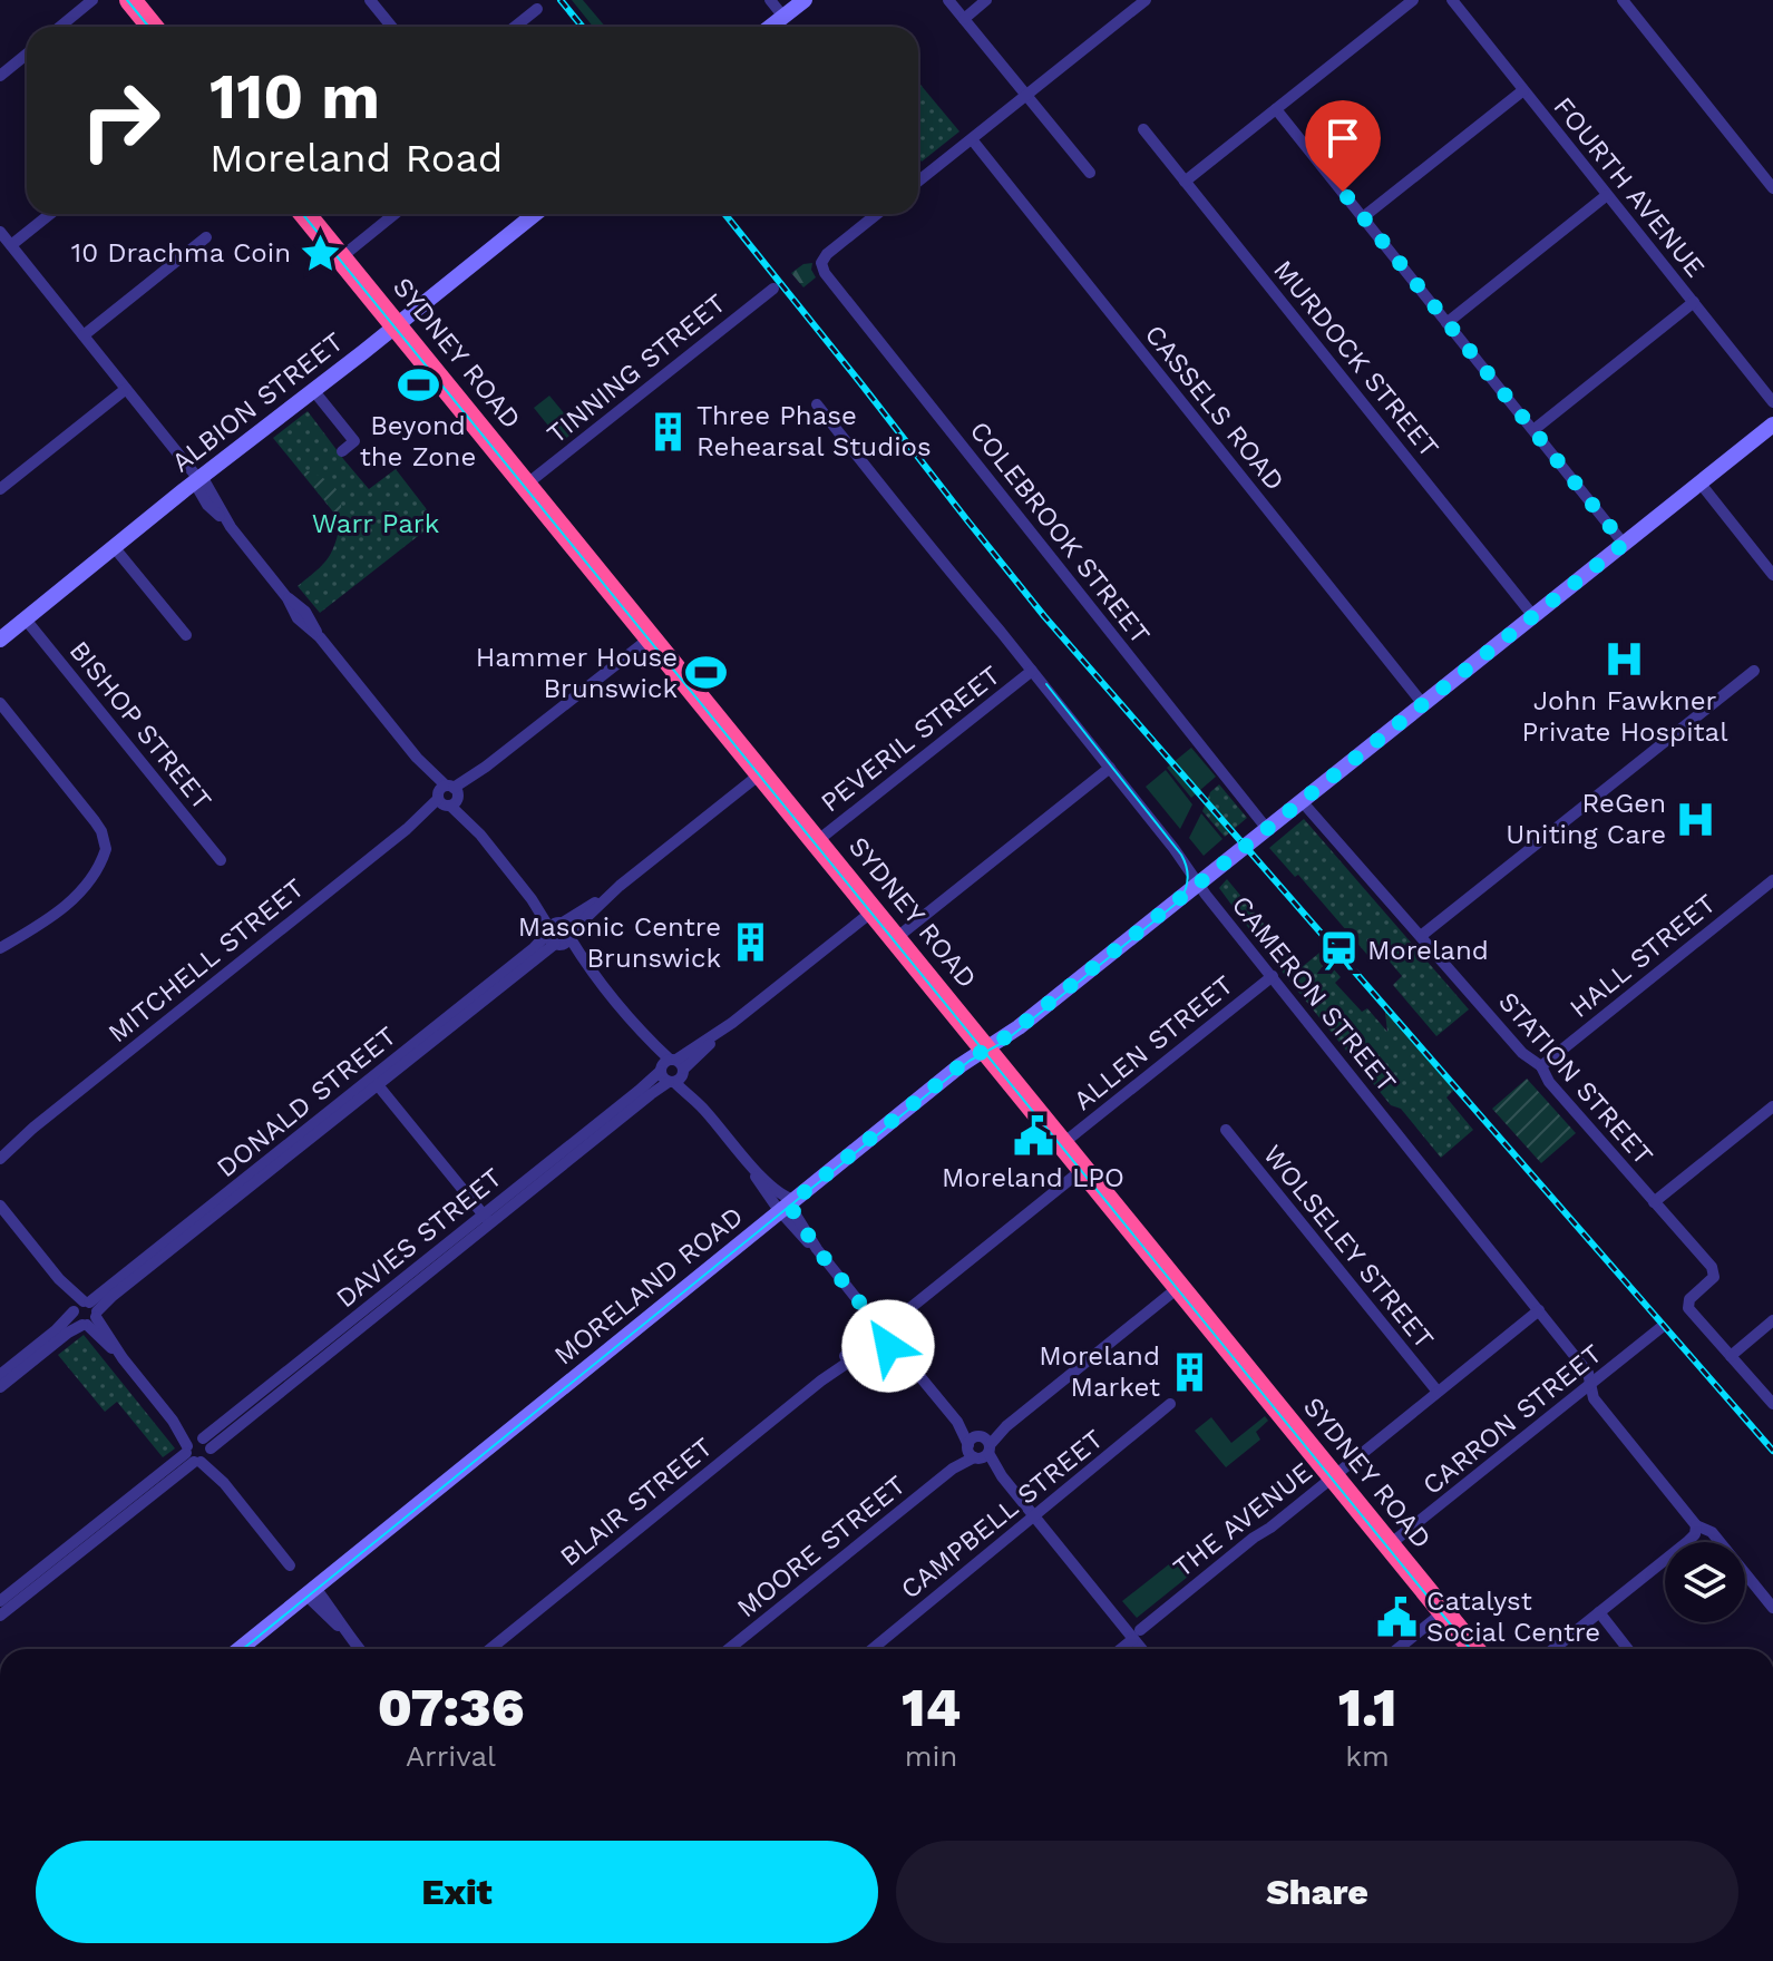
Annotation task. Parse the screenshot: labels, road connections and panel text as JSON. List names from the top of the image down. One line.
{"streets":{"highway":["SYDNEY ROAD"],"main road":["ALBION STREET","MORELAND ROAD"],"street":["FOURTH AVENUE","MURDOCK STREET","TINNING STREET","CASSELS ROAD","COLEBROOK STREET","BISHOP STREET","PEVERIL STREET","HALL STREET","MITCHELL STREET","CAMERON STREET","ALLEN STREET","STATION STREET","DONALD STREET","DAVIES STREET","WOLSELEY STREET","CARRON STREET","BLAIR STREET","CAMPBELL STREET","THE AVENUE","MOORE STREET"]},"crossings":[["SYDNEY ROAD","TINNING STREET"],["SYDNEY ROAD","ALBION STREET"],["SYDNEY ROAD","PEVERIL STREET"],["SYDNEY ROAD","MITCHELL STREET"],["SYDNEY ROAD","ALLEN STREET"],["SYDNEY ROAD","DONALD STREET"],["SYDNEY ROAD","DAVIES STREET"],["SYDNEY ROAD","MORELAND ROAD"],["SYDNEY ROAD","CARRON STREET"],["SYDNEY ROAD","BLAIR STREET"],["SYDNEY ROAD","THE AVENUE"],["SYDNEY ROAD","MOORE STREET"],["MURDOCK STREET","MORELAND ROAD"],["ALBION STREET","BISHOP STREET"],["CASSELS ROAD","MORELAND ROAD"],["COLEBROOK STREET","MORELAND ROAD"],["PEVERIL STREET","CAMERON STREET"],["HALL STREET","STATION STREET"],["CAMERON STREET","ALLEN STREET"],["CAMERON STREET","MORELAND ROAD"],["CAMERON STREET","CARRON STREET"],["CAMERON STREET","THE AVENUE"],["STATION STREET","MORELAND ROAD"],["WOLSELEY STREET","THE AVENUE"]],"parks":["Warr Park"],"places":{"place":["10 Drachma Coin"],"sports":["Beyond the Zone","Hammer House Brunswick"],"building":["Three Phase Rehearsal Studios","Masonic Centre Brunswick","Moreland Market"],"hospital":["John Fawkner Private Hospital","ReGen Uniting Care"],"station":["Moreland"],"public building":["Moreland LPO","Catalyst Social Centre"]},"page":{"turn":["110 m","Moreland Road"],"eta":["07:36","Arrival","14","min","1.1","km"],"buttons":["Exit","Share"]}}
